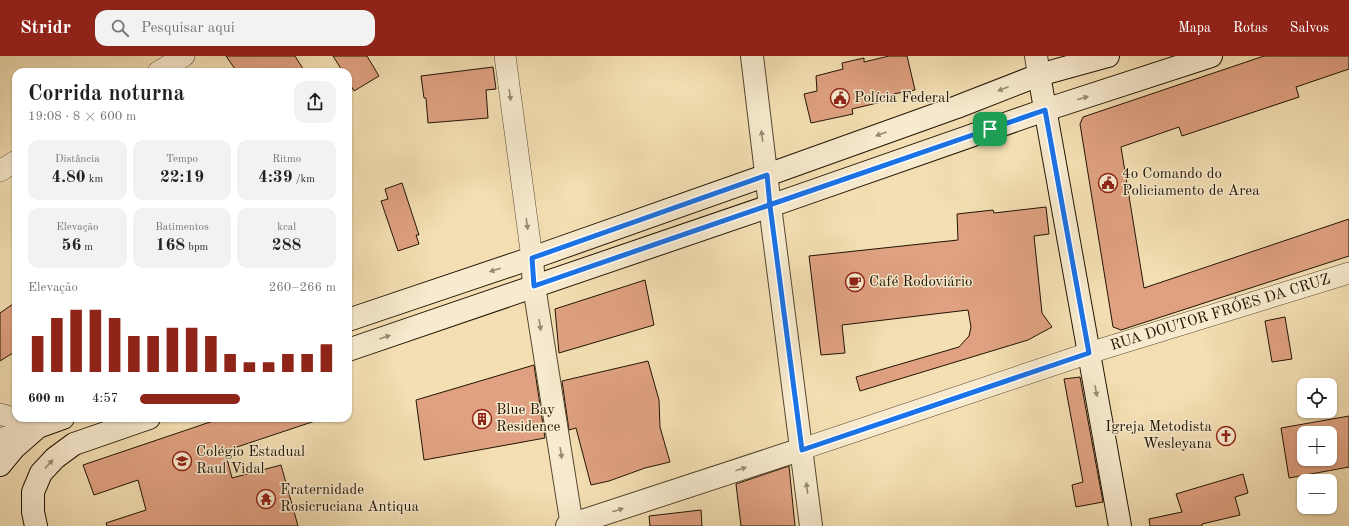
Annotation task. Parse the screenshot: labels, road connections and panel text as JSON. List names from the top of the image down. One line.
{"streets":{"main road":["RUA DOUTOR FRÓES DA CRUZ"]},"places":{"public building":["Polícia Federal","4o Comando do Policiamento de Area"],"cafe":["Café Rodoviário"],"building":["Blue Bay Residence"],"church":["Igreja Metodista Wesleyana"],"school or university":["Colégio Estadual Raul Vidal"],"temple":["Fraternidade Rosicruciana Antiqua"]},"page":{"header":"Stridr","search":"Pesquisar aqui","nav":["Mapa","Rotas","Salvos"],"heading":["Corrida noturna","19:08 · 8 × 600 m"],"stats":[["Distância","4.80 km"],["Tempo","22:19"],["Ritmo","4:39 /km"],["Elevação","56 m"],["Batimentos","168 bpm"],["kcal","288"]],"chart":["Elevação","260–266 m"],"map_buttons":["+","−"],"list":[{"name":"600 m","note":"4:57"}]}}
